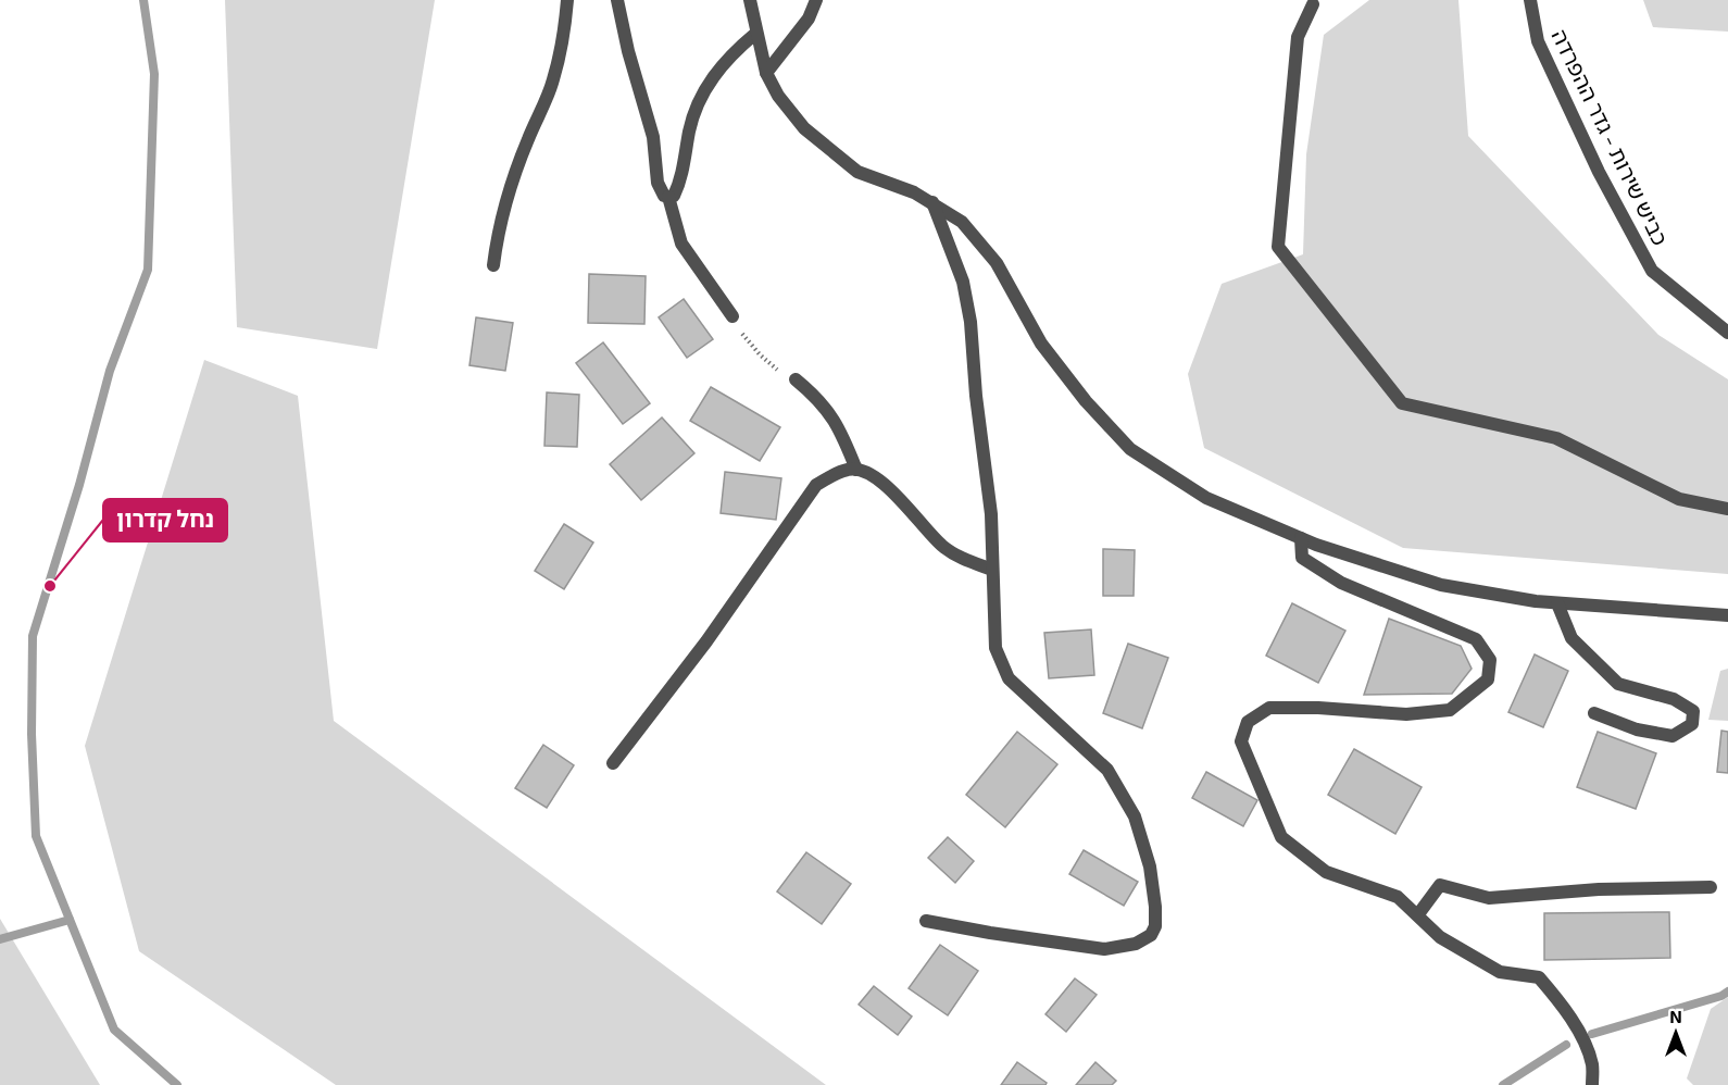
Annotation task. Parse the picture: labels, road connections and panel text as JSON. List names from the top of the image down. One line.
{"streets":{"street":["כביש שירות - גדר ההפרדה"]},"places":["נחל קדרון"],"north":"top"}
